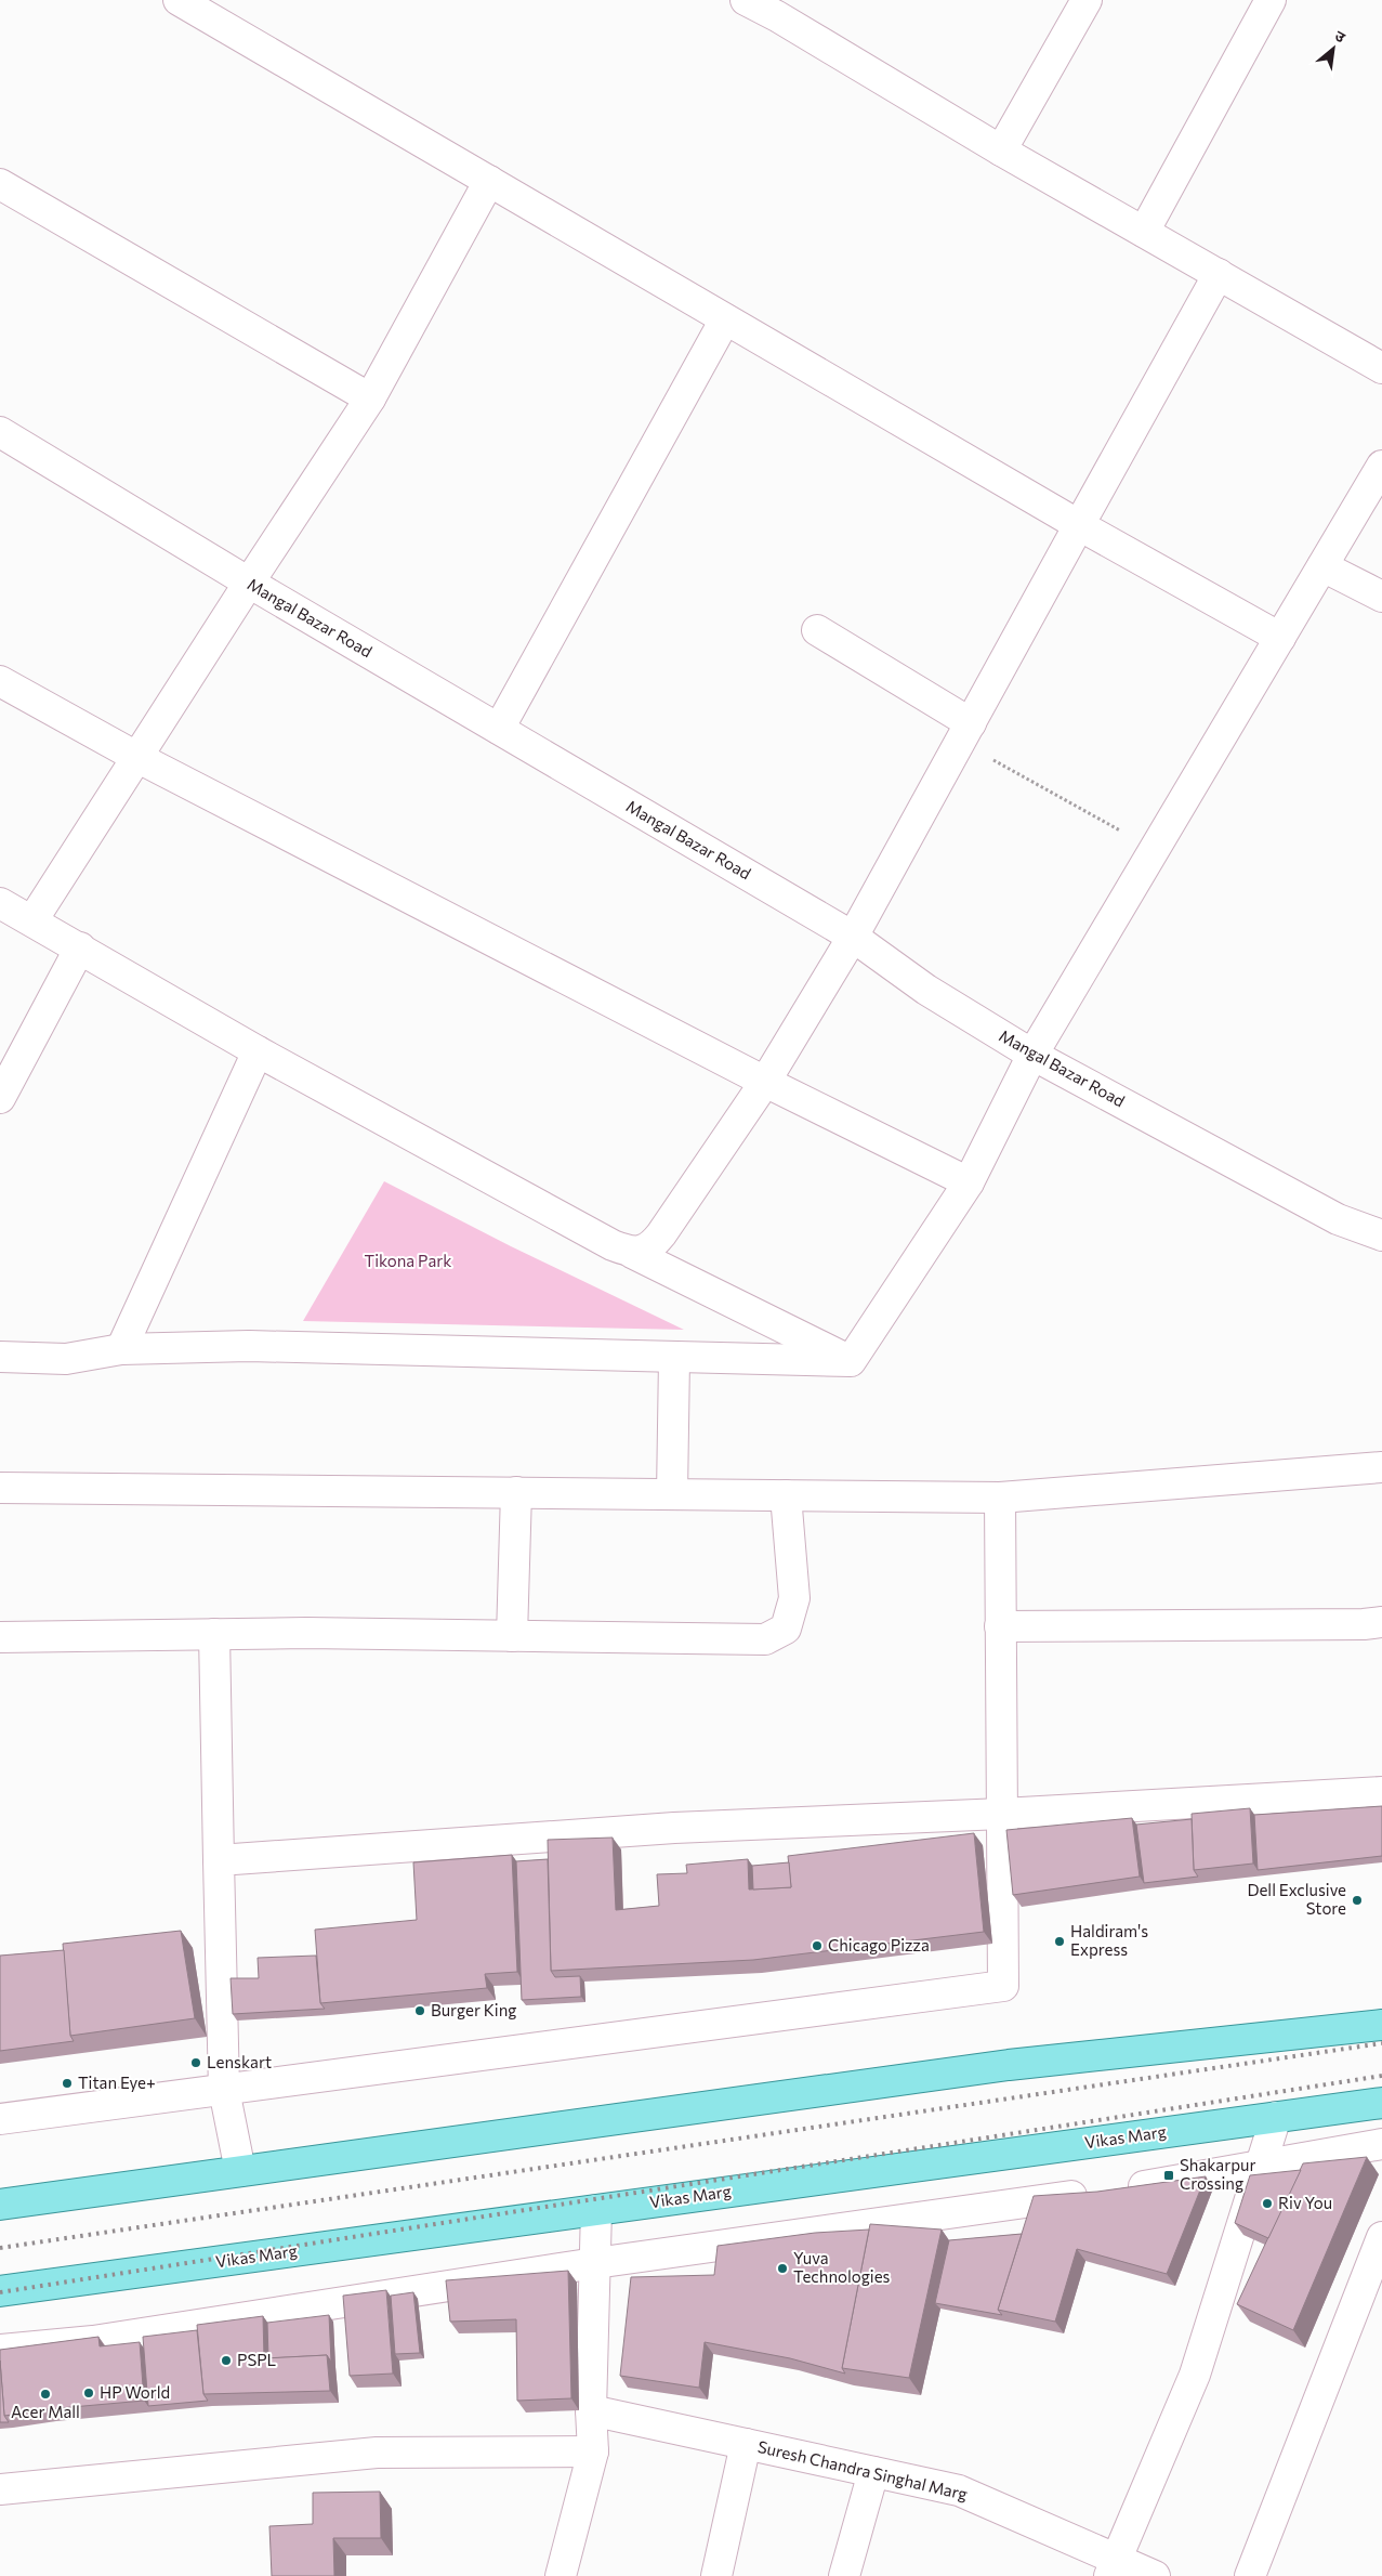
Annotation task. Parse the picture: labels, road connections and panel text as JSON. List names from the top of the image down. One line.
{"streets":{"main road":["Vikas Marg"],"street":["Mangal Bazar Road","Suresh Chandra Singhal Marg"]},"parks":["Tikona Park"],"places":{"other":["Dell Exclusive Store","Haldiram's Express","Chicago Pizza","Burger King","Lenskart","Titan Eye+","Riv You","Yuva Technologies","PSPL","HP World","Acer Mall"],"transit":["Shakarpur Crossing"]},"north":"top right"}
